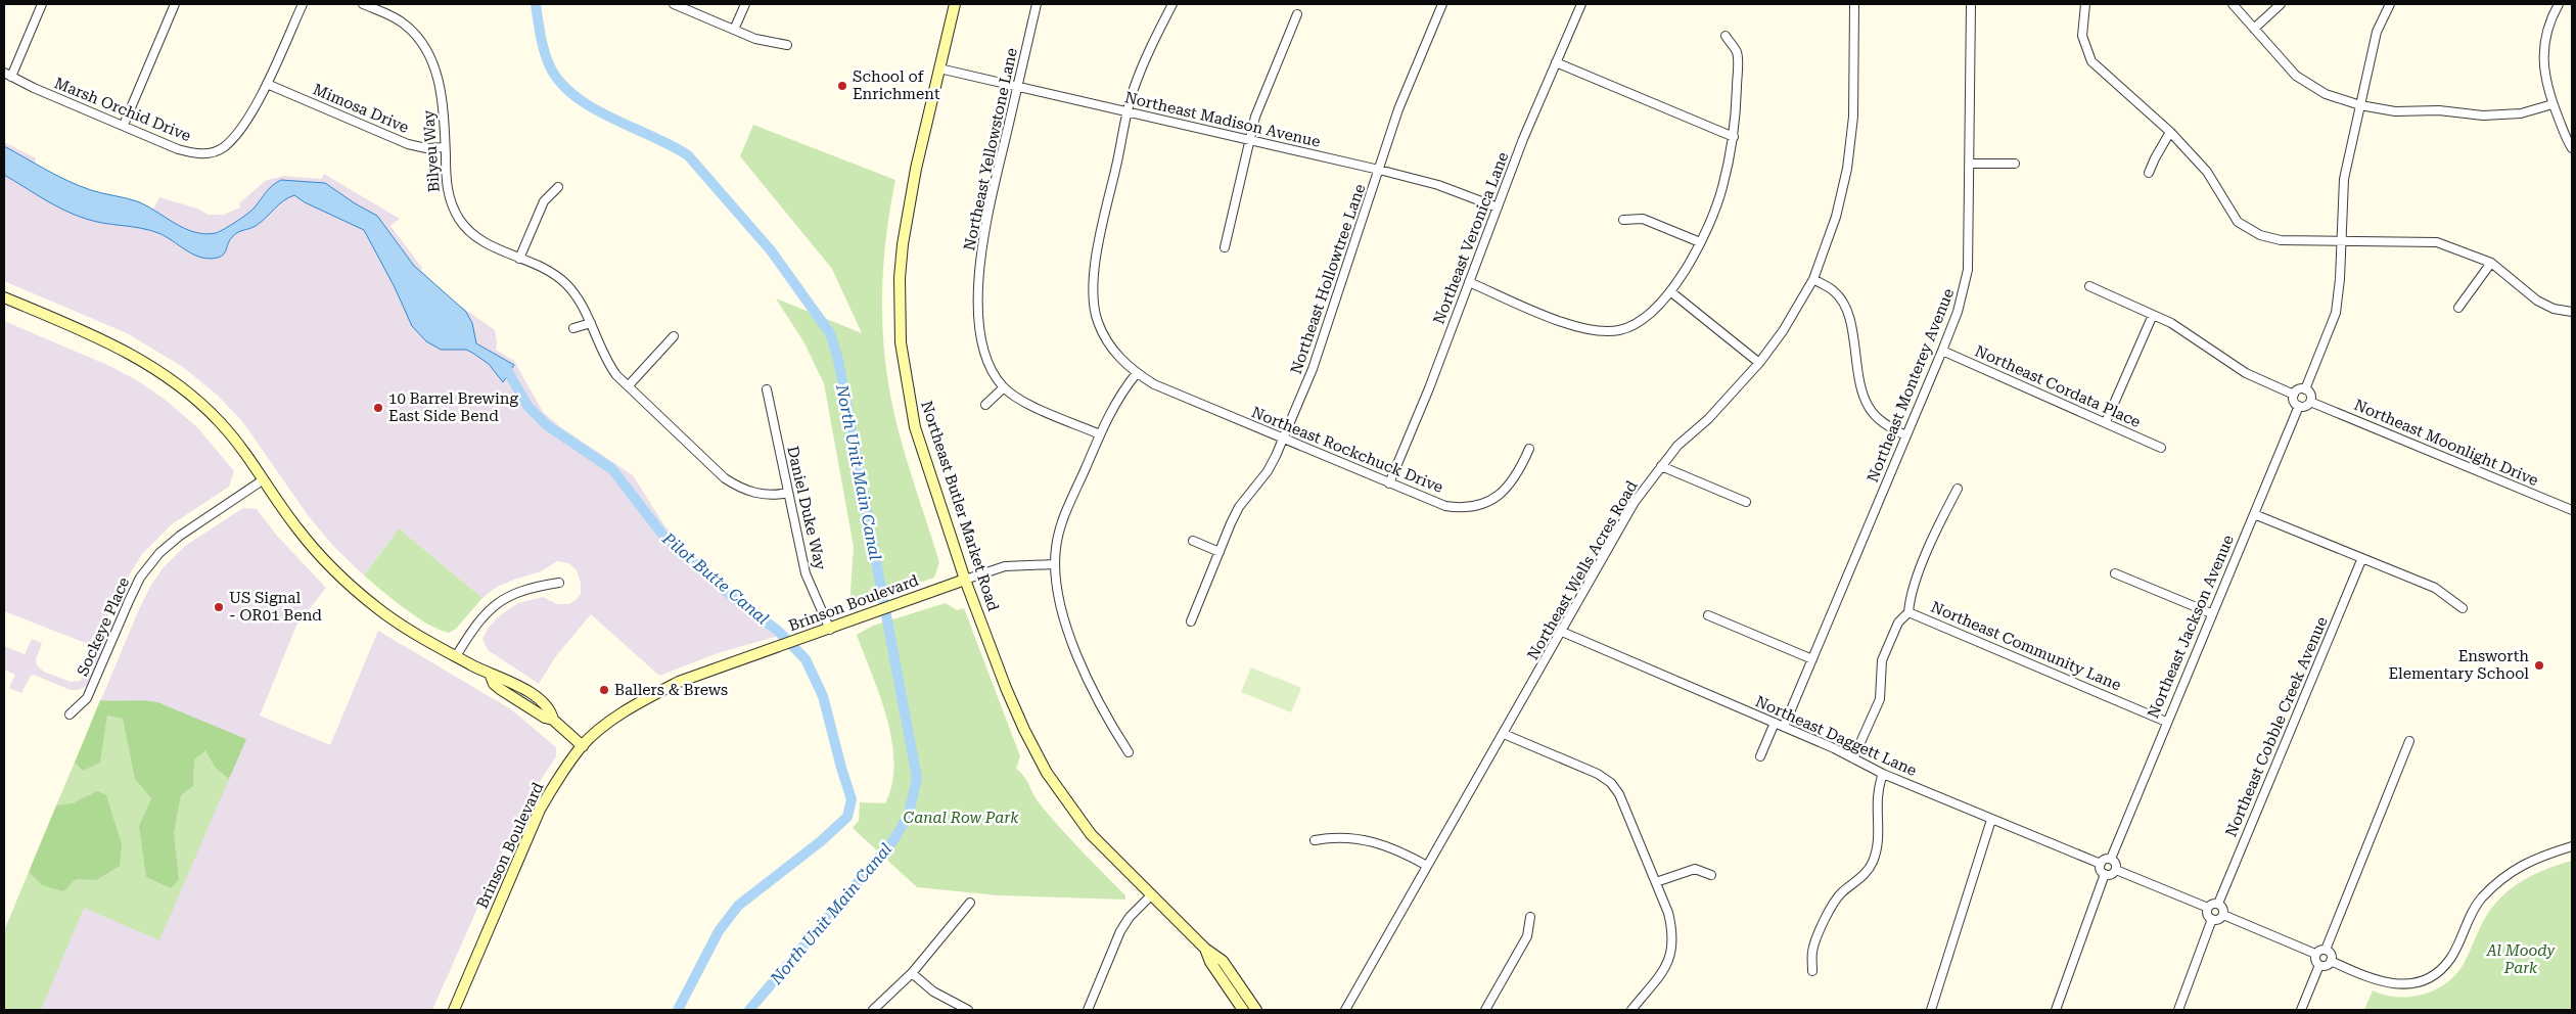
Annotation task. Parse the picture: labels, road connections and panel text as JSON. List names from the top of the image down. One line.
{"streets":{"street":["Mimosa Drive","Marsh Orchid Drive","Northeast Madison Avenue","Northeast Yellowstone Lane","Bilyeu Way","Northeast Veronica Lane","Northeast Hollowtree Lane","Northeast Monterey Avenue","Northeast Cordata Place","Northeast Moonlight Drive","Northeast Rockchuck Drive","Northeast Butler Market Road","Daniel Duke Way","Northeast Wells Acres Road","Brinson Boulevard","Sockeye Place","Northeast Jackson Avenue","Northeast Community Lane","Northeast Cobble Creek Avenue","Northeast Daggett Lane"]},"crossings":[["Mimosa Drive","Marsh Orchid Drive"],["Mimosa Drive","Bilyeu Way"],["Northeast Madison Avenue","Northeast Yellowstone Lane"],["Northeast Madison Avenue","Northeast Veronica Lane"],["Northeast Madison Avenue","Northeast Hollowtree Lane"],["Northeast Madison Avenue","Northeast Rockchuck Drive"],["Northeast Madison Avenue","Northeast Butler Market Road"],["Bilyeu Way","Daniel Duke Way"],["Northeast Veronica Lane","Northeast Rockchuck Drive"],["Northeast Hollowtree Lane","Northeast Rockchuck Drive"],["Northeast Monterey Avenue","Northeast Cordata Place"],["Northeast Monterey Avenue","Northeast Daggett Lane"],["Northeast Moonlight Drive","Northeast Jackson Avenue"],["Northeast Butler Market Road","Brinson Boulevard"],["Daniel Duke Way","Brinson Boulevard"],["Northeast Wells Acres Road","Northeast Daggett Lane"],["Northeast Jackson Avenue","Northeast Community Lane"],["Northeast Jackson Avenue","Northeast Daggett Lane"],["Northeast Community Lane","Northeast Daggett Lane"]],"water":["North Unit Main Canal","Pilot Butte Canal"],"parks":["Canal Row Park","Al Moody Park"],"places":["School of Enrichment","10 Barrel Brewing East Side Bend","US Signal - OR01 Bend","Ensworth Elementary School","Ballers & Brews"]}
